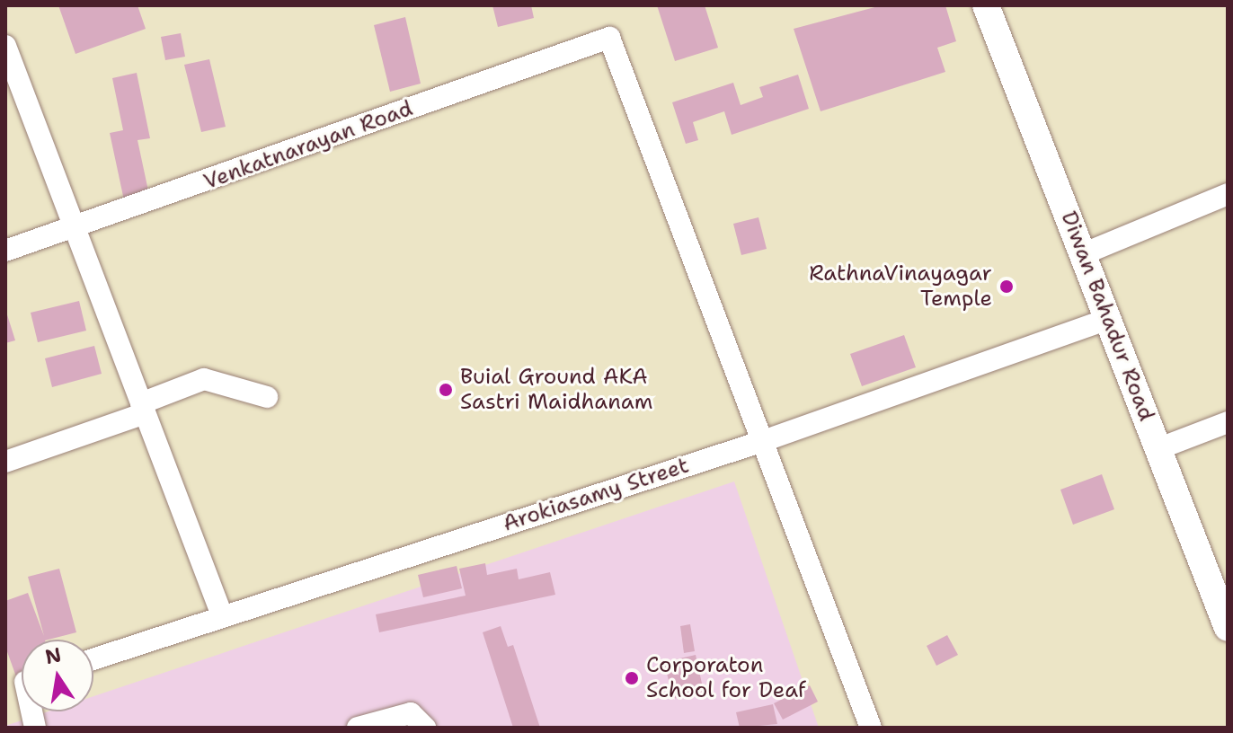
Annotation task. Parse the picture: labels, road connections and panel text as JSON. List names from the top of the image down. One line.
{"streets":{"main road":["Diwan Bahadur Road"],"street":["Venkatnarayan Road","Arokiasamy Street"]},"crossings":[["Venkatnarayan Road","Arokiasamy Street"],["Diwan Bahadur Road","Arokiasamy Street"]],"places":["RathnaVinayagar Temple","Buial Ground AKA Sastri Maidhanam","Corporaton School for Deaf"],"north":"top"}
